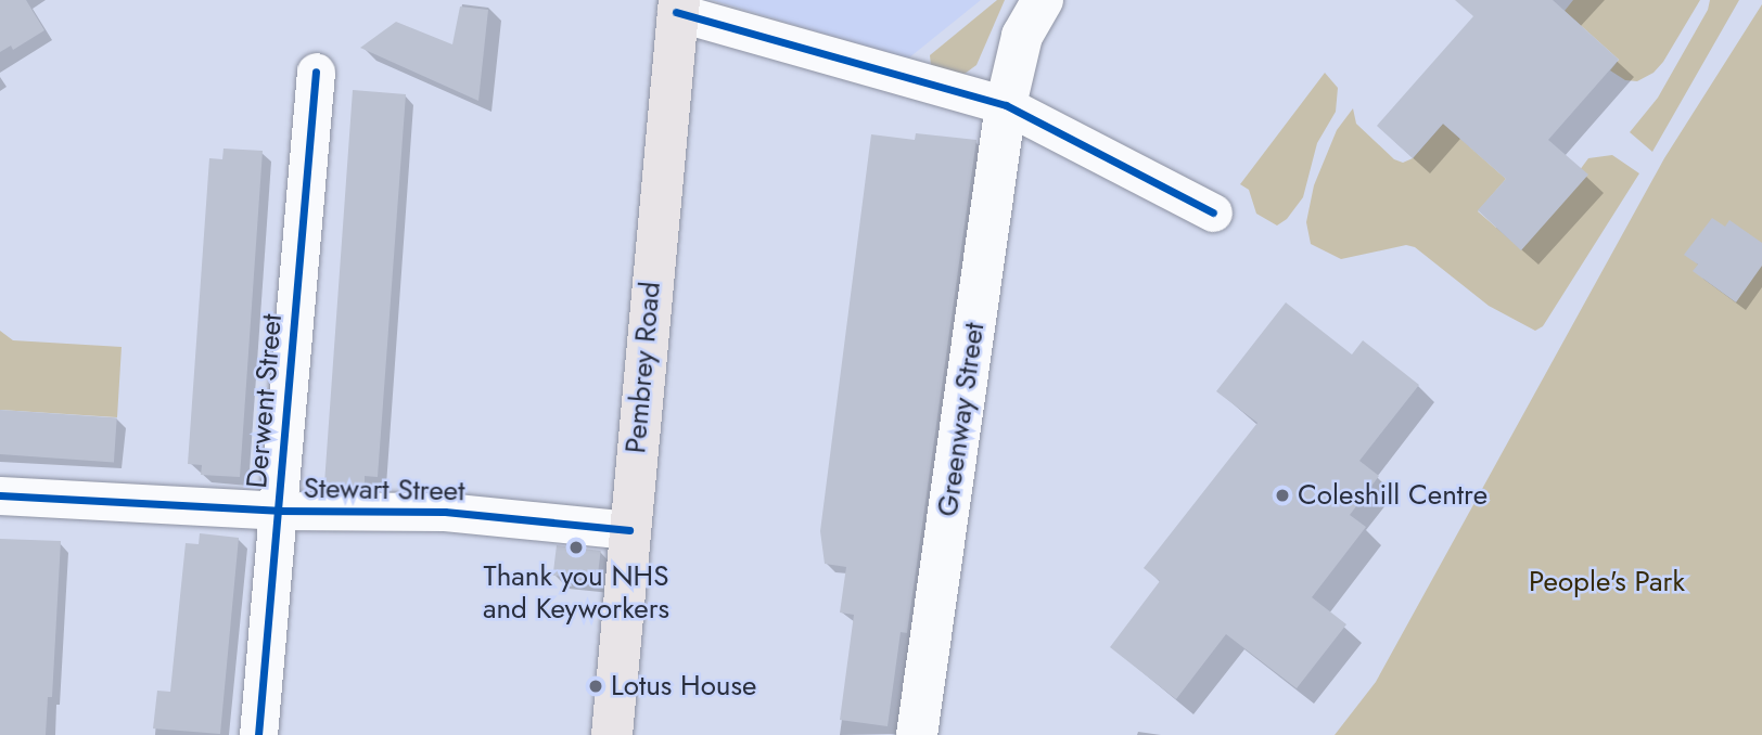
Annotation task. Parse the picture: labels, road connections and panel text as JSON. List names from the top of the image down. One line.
{"streets":{"main road":["Pembrey Road","Greenway Street"],"street":["Derwent Street","Stewart Street"]},"crossings":[["Pembrey Road","Stewart Street"],["Derwent Street","Stewart Street"]],"parks":["People's Park"],"places":["Coleshill Centre","Thank you NHS and Keyworkers","Lotus House"]}
